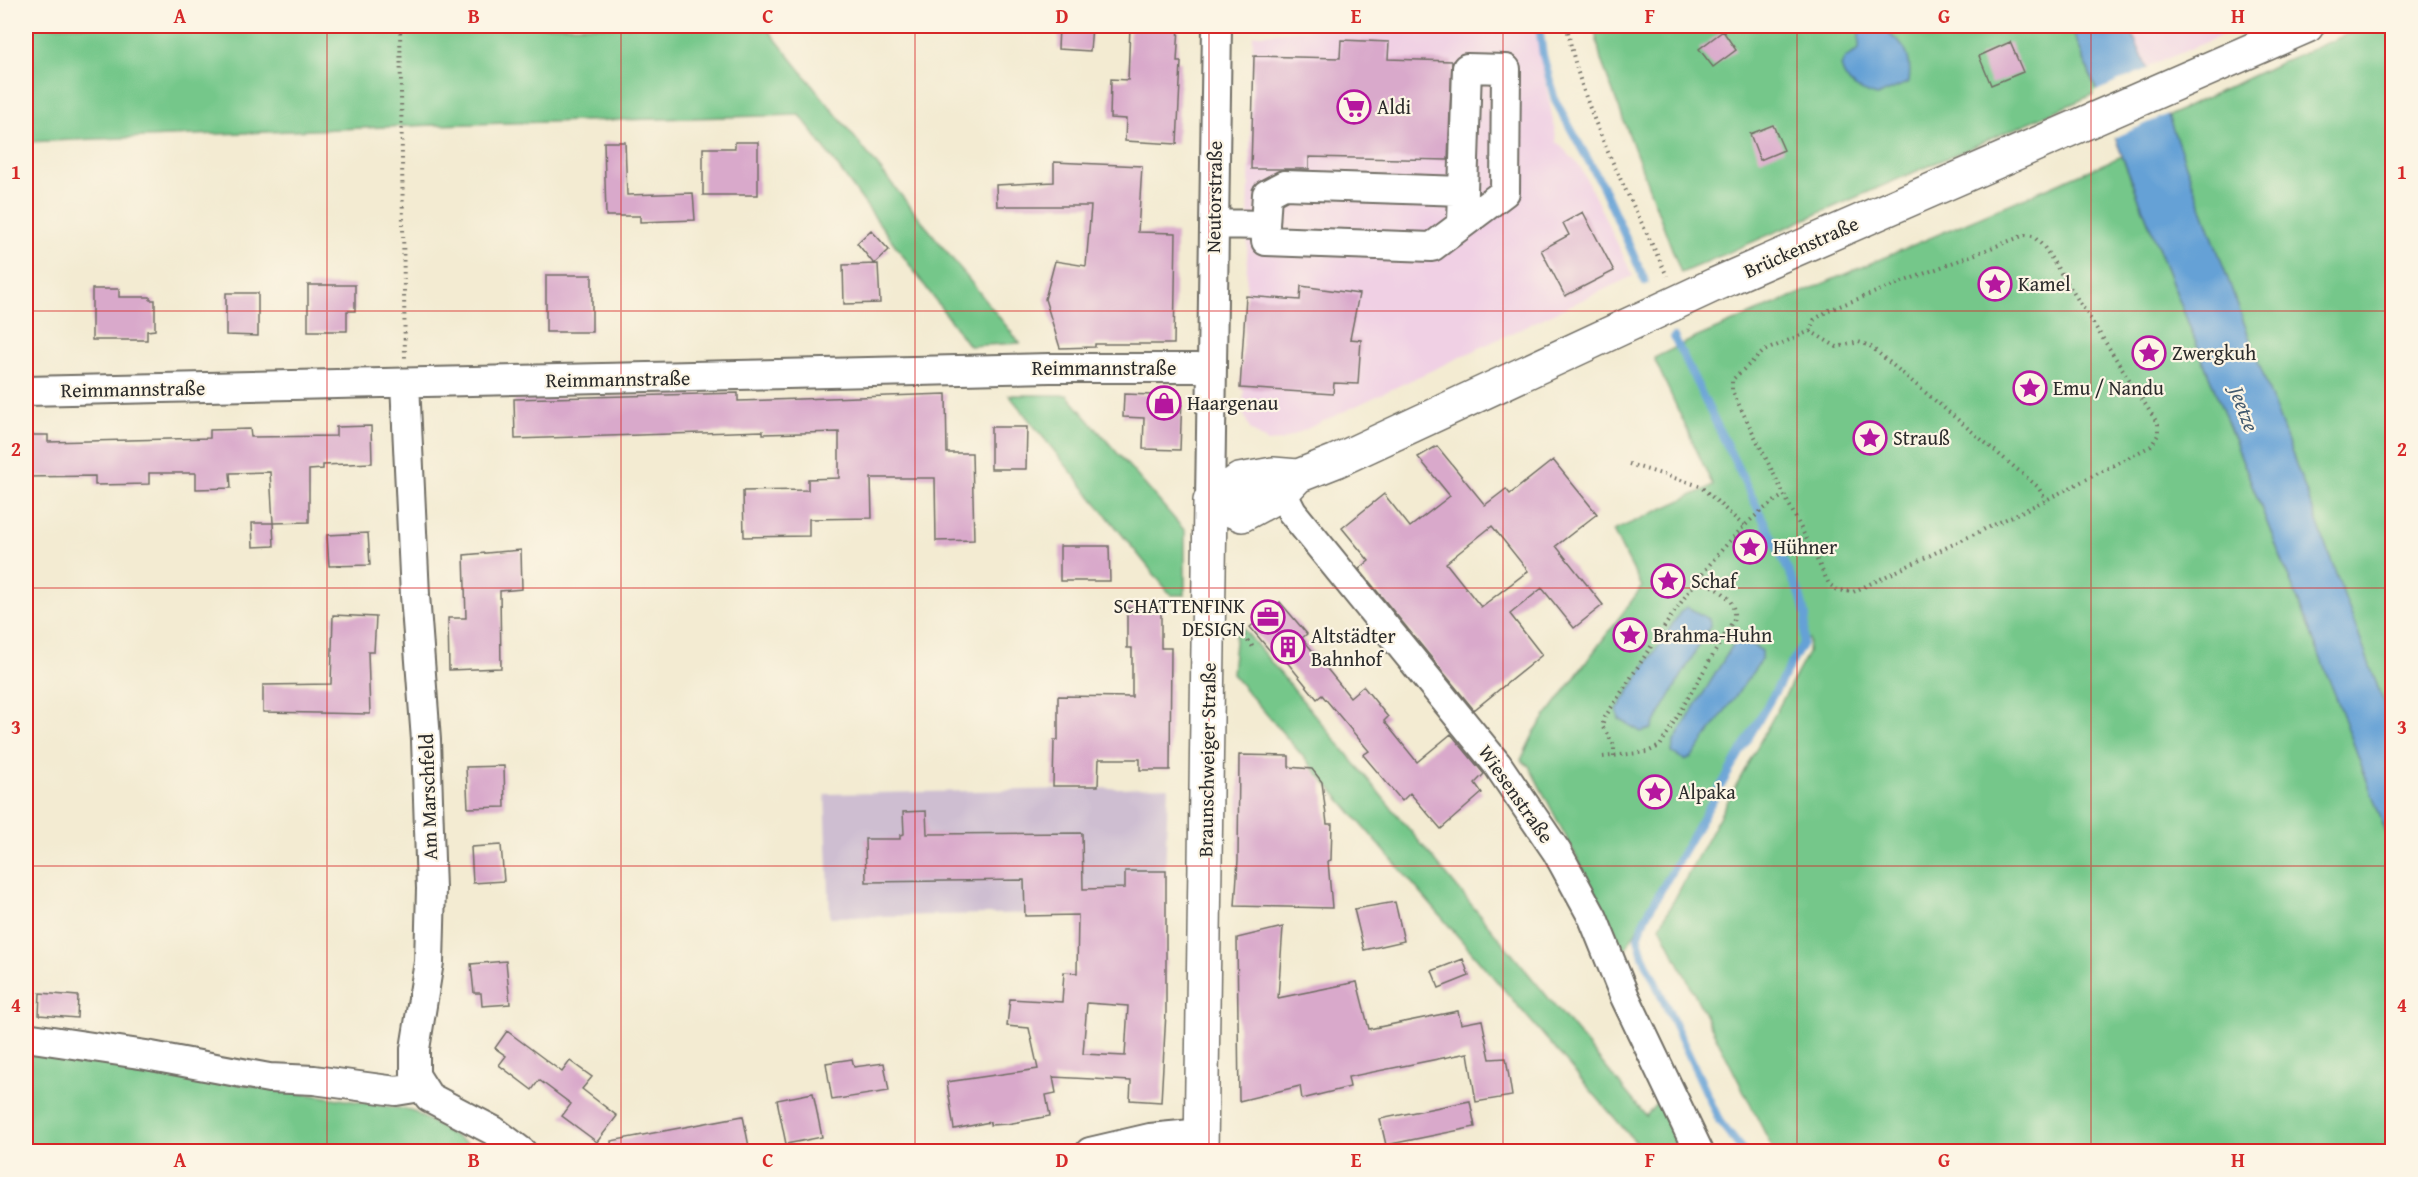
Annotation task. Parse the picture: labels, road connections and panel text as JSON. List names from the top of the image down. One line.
{"streets":{"main road":["Brückenstraße","Braunschweiger Straße"],"street":["Neutorstraße","Reimmannstraße","Wiesenstraße","Am Marschfeld"]},"crossings":[["Neutorstraße","Reimmannstraße"],["Neutorstraße","Braunschweiger Straße"],["Brückenstraße","Braunschweiger Straße"],["Brückenstraße","Wiesenstraße"],["Reimmannstraße","Braunschweiger Straße"],["Reimmannstraße","Am Marschfeld"]],"water":["Jeetze"],"places":{"supermarket":["Aldi"],"place":["Kamel","Zwergkuh","Emu / Nandu","Strauß","Hühner","Schaf","Brahma-Huhn","Alpaka"],"shop":["Haargenau"],"office":["SCHATTENFINK DESIGN"],"building":["Altstädter Bahnhof"]},"grid":{"columns":["A","B","C","D","E","F","G","H"],"rows":["1","2","3","4"]}}
